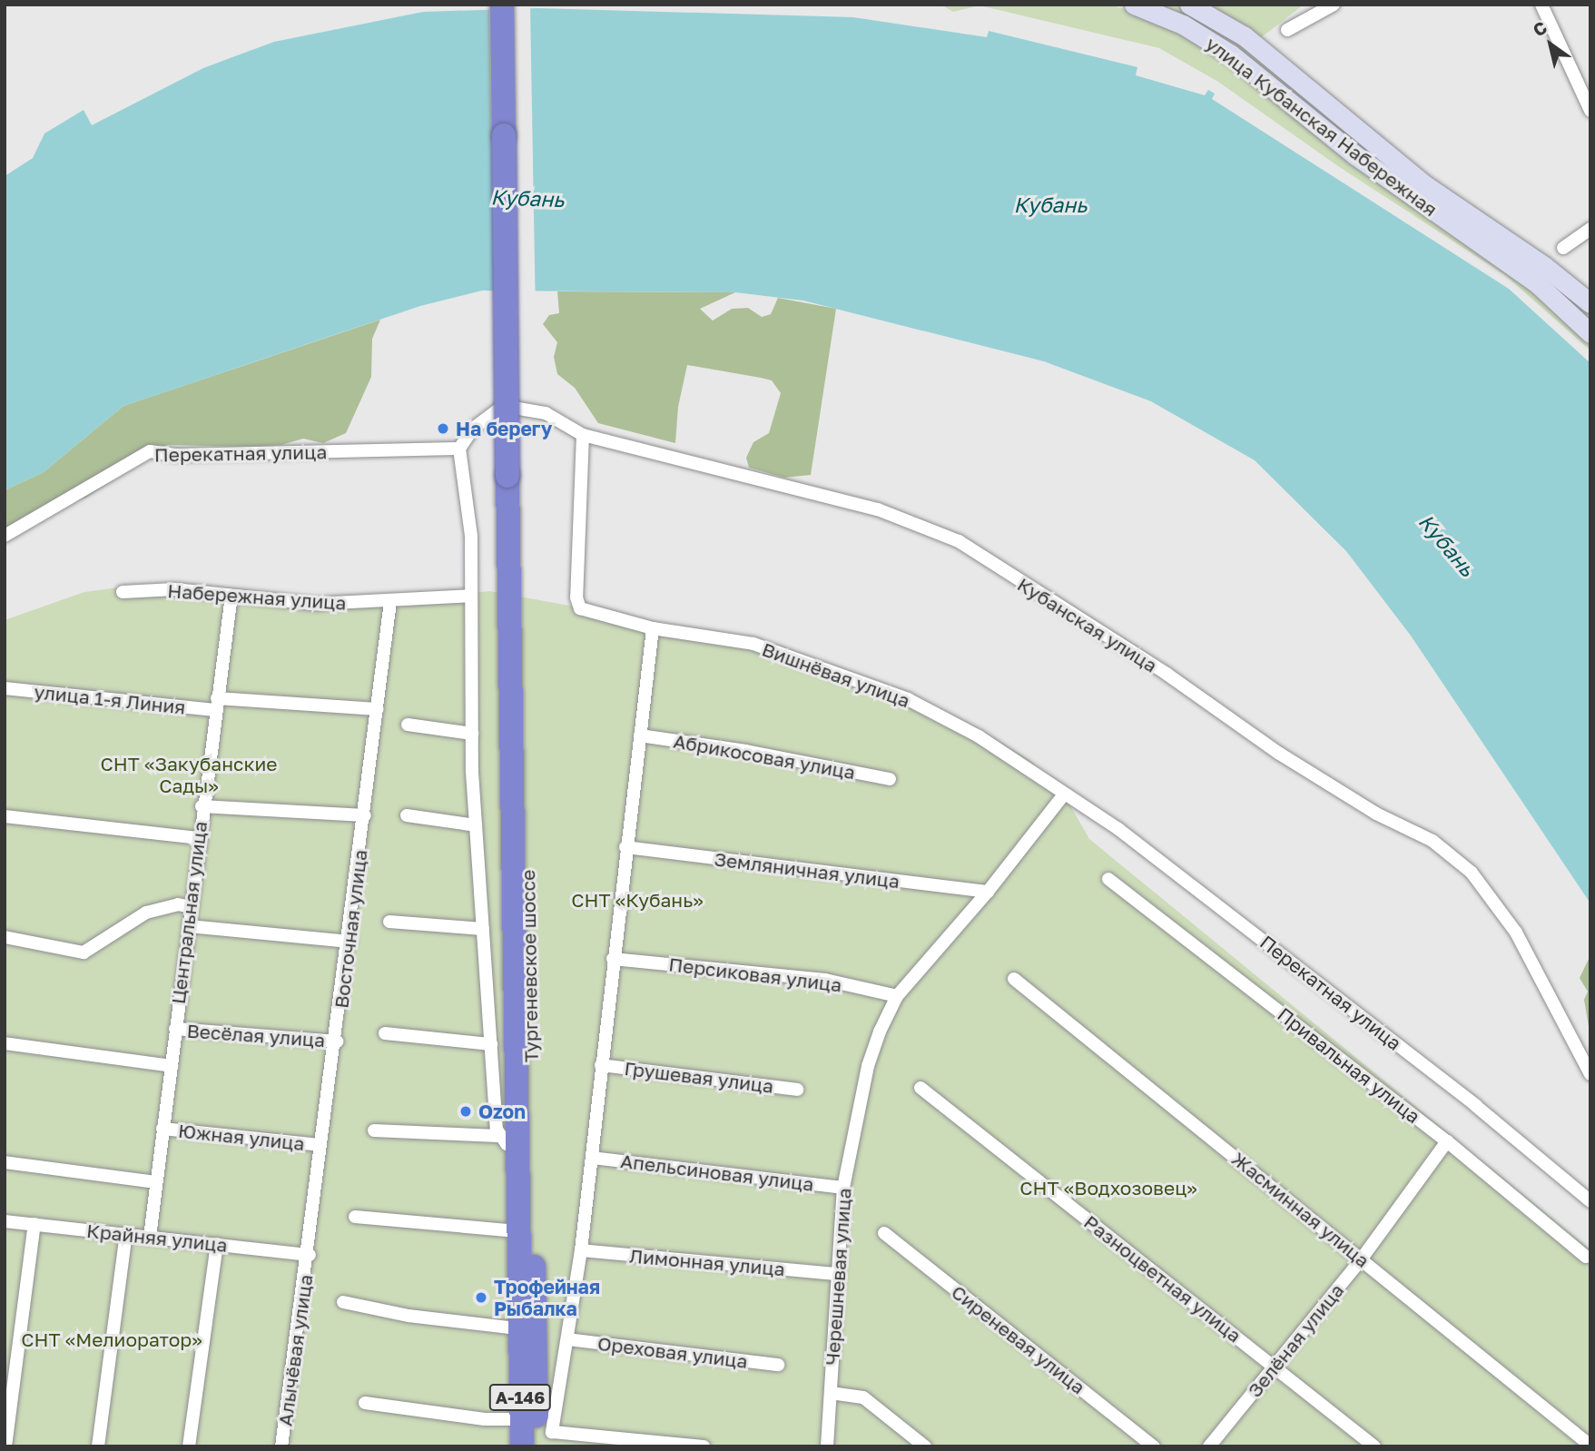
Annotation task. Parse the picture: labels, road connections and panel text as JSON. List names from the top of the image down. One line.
{"streets":{"highway":["Тургеневское шоссе","А-146"],"main road":["улица Кубанская Набережная"],"street":["Перекатная улица","Набережная улица","Кубанская улица","Вишнёвая улица","улица 1-я Линия","Абрикосовая улица","Земляничная улица","Центральная улица","Восточная улица","Персиковая улица","Весёлая улица","Привальная улица","Грушевая улица","Южная улица","Апельсиновая улица","Жасминная улица","Крайняя улица","Лимонная улица","Черешневая улица","Разноцветная улица","Сиреневая улица","Зелёная улица","Алычёвая улица","Ореховая улица"]},"crossings":[["Перекатная улица","Кубанская улица"],["Перекатная улица","Вишнёвая улица"],["Перекатная улица","Черешневая улица"],["Набережная улица","Центральная улица"],["Набережная улица","Восточная улица"],["Кубанская улица","Вишнёвая улица"],["Вишнёвая улица","Черешневая улица"],["улица 1-я Линия","Центральная улица"],["улица 1-я Линия","Восточная улица"],["Земляничная улица","Черешневая улица"],["Центральная улица","Весёлая улица"],["Центральная улица","Южная улица"],["Центральная улица","Крайняя улица"],["Восточная улица","Весёлая улица"],["Восточная улица","Южная улица"],["Восточная улица","Крайняя улица"],["Восточная улица","Алычёвая улица"],["Персиковая улица","Черешневая улица"],["Привальная улица","Зелёная улица"],["Апельсиновая улица","Черешневая улица"],["Жасминная улица","Зелёная улица"],["Крайняя улица","Алычёвая улица"],["Лимонная улица","Черешневая улица"],["Разноцветная улица","Зелёная улица"]],"water":["Кубань"],"parks":["СНТ «Закубанские Сады»","СНТ «Кубань»","СНТ «Водхозовец»","СНТ «Мелиоратор»"],"places":["На берегу","Ozon","Трофейная Рыбалка"],"north":"top left"}
